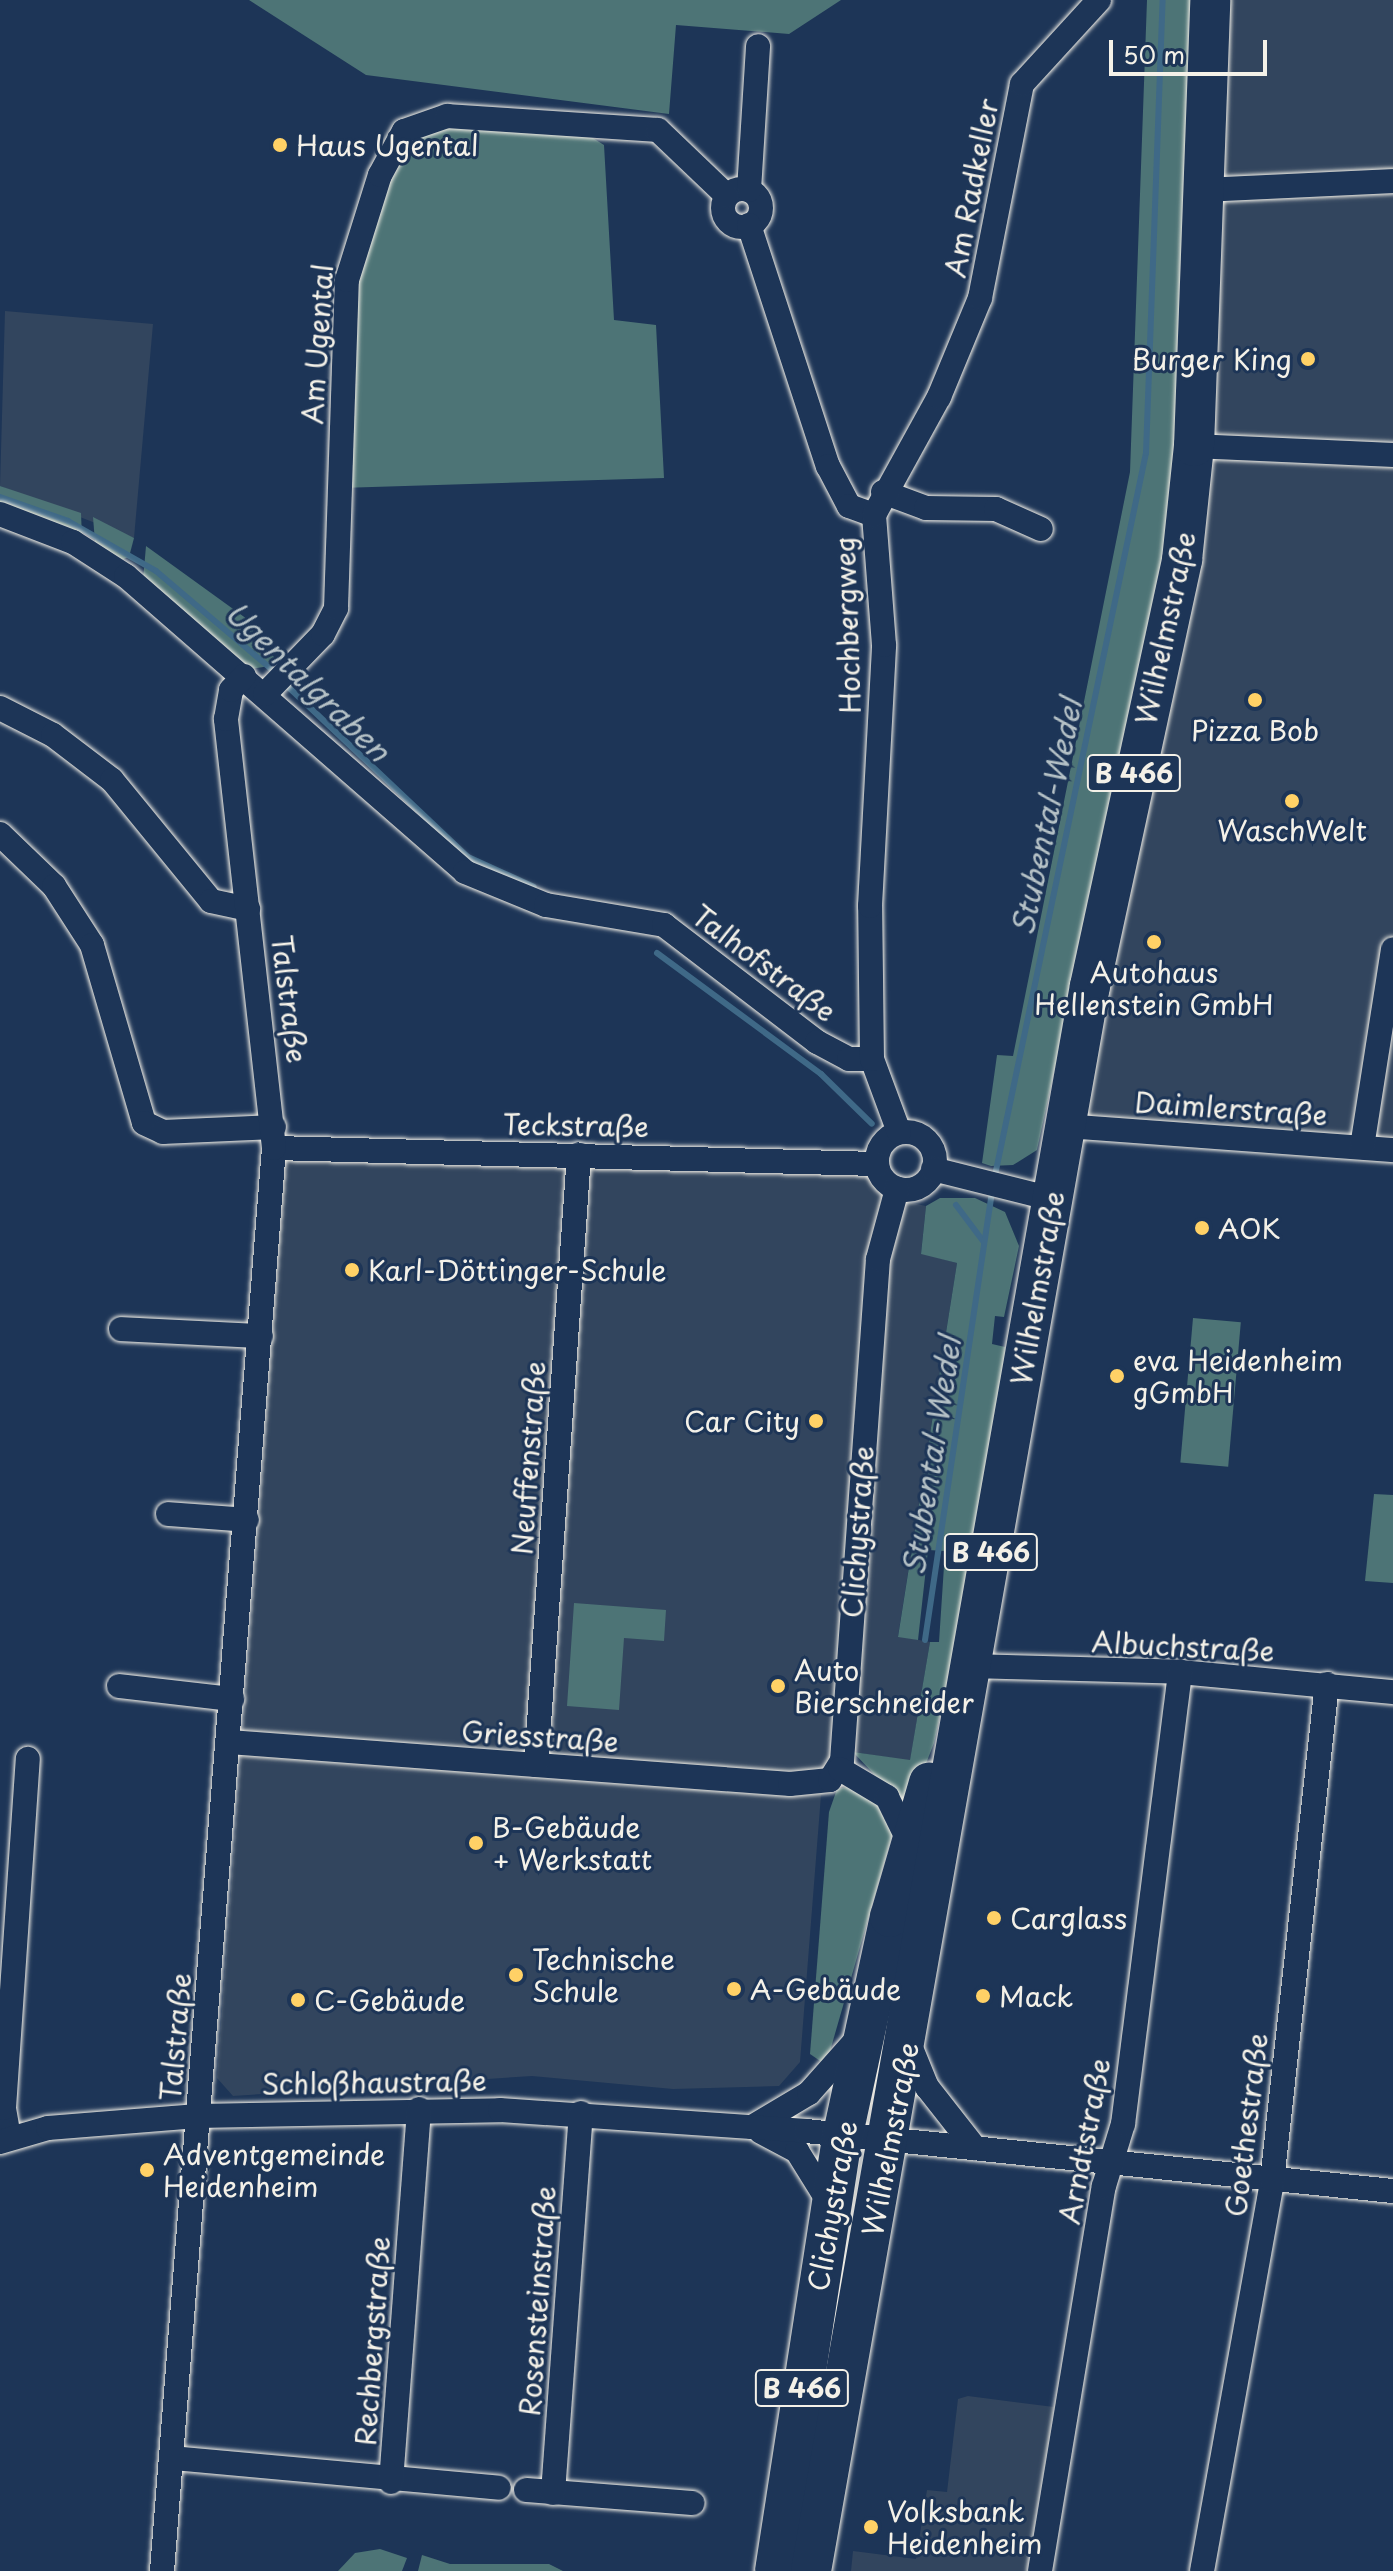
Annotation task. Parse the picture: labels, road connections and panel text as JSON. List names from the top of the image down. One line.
{"streets":{"main road":["Wilhelmstraße","B 466","Clichystraße"],"street":["Am Radkeller","Am Ugental","Hochbergweg","Talhofstraße","Talstraße","Daimlerstraße","Teckstraße","Neuffenstraße","Albuchstraße","Griesstraße","Schloßhaustraße","Goethestraße","Arndtstraße","Rosensteinstraße","Rechbergstraße"]},"crossings":[["Am Radkeller","Hochbergweg"],["Am Ugental","Hochbergweg"],["Am Ugental","Talhofstraße"],["Hochbergweg","Talhofstraße"],["Wilhelmstraße","Daimlerstraße"],["Wilhelmstraße","Clichystraße"],["Wilhelmstraße","Albuchstraße"],["Wilhelmstraße","Schloßhaustraße"],["Talhofstraße","Talstraße"],["Talstraße","Teckstraße"],["Talstraße","Griesstraße"],["Talstraße","Schloßhaustraße"],["Teckstraße","Neuffenstraße"],["Teckstraße","Clichystraße"],["Neuffenstraße","Griesstraße"],["Clichystraße","Albuchstraße"],["Clichystraße","Griesstraße"],["Clichystraße","Schloßhaustraße"],["Albuchstraße","Goethestraße"],["Albuchstraße","Arndtstraße"],["Schloßhaustraße","Goethestraße"],["Schloßhaustraße","Arndtstraße"],["Schloßhaustraße","Rosensteinstraße"],["Schloßhaustraße","Rechbergstraße"]],"water":["Ugentalgraben","Stubental-Wedel"],"places":["Haus Ugental","Burger King","Pizza Bob","WaschWelt","Autohaus Hellenstein GmbH","AOK","Karl-Döttinger-Schule","eva Heidenheim gGmbH","Car City","Auto Bierschneider","B-Gebäude + Werkstatt","Carglass","Technische Schule","A-Gebäude","Mack","C-Gebäude","Adventgemeinde Heidenheim","Volksbank Heidenheim"],"scale_bar":"50 m"}
